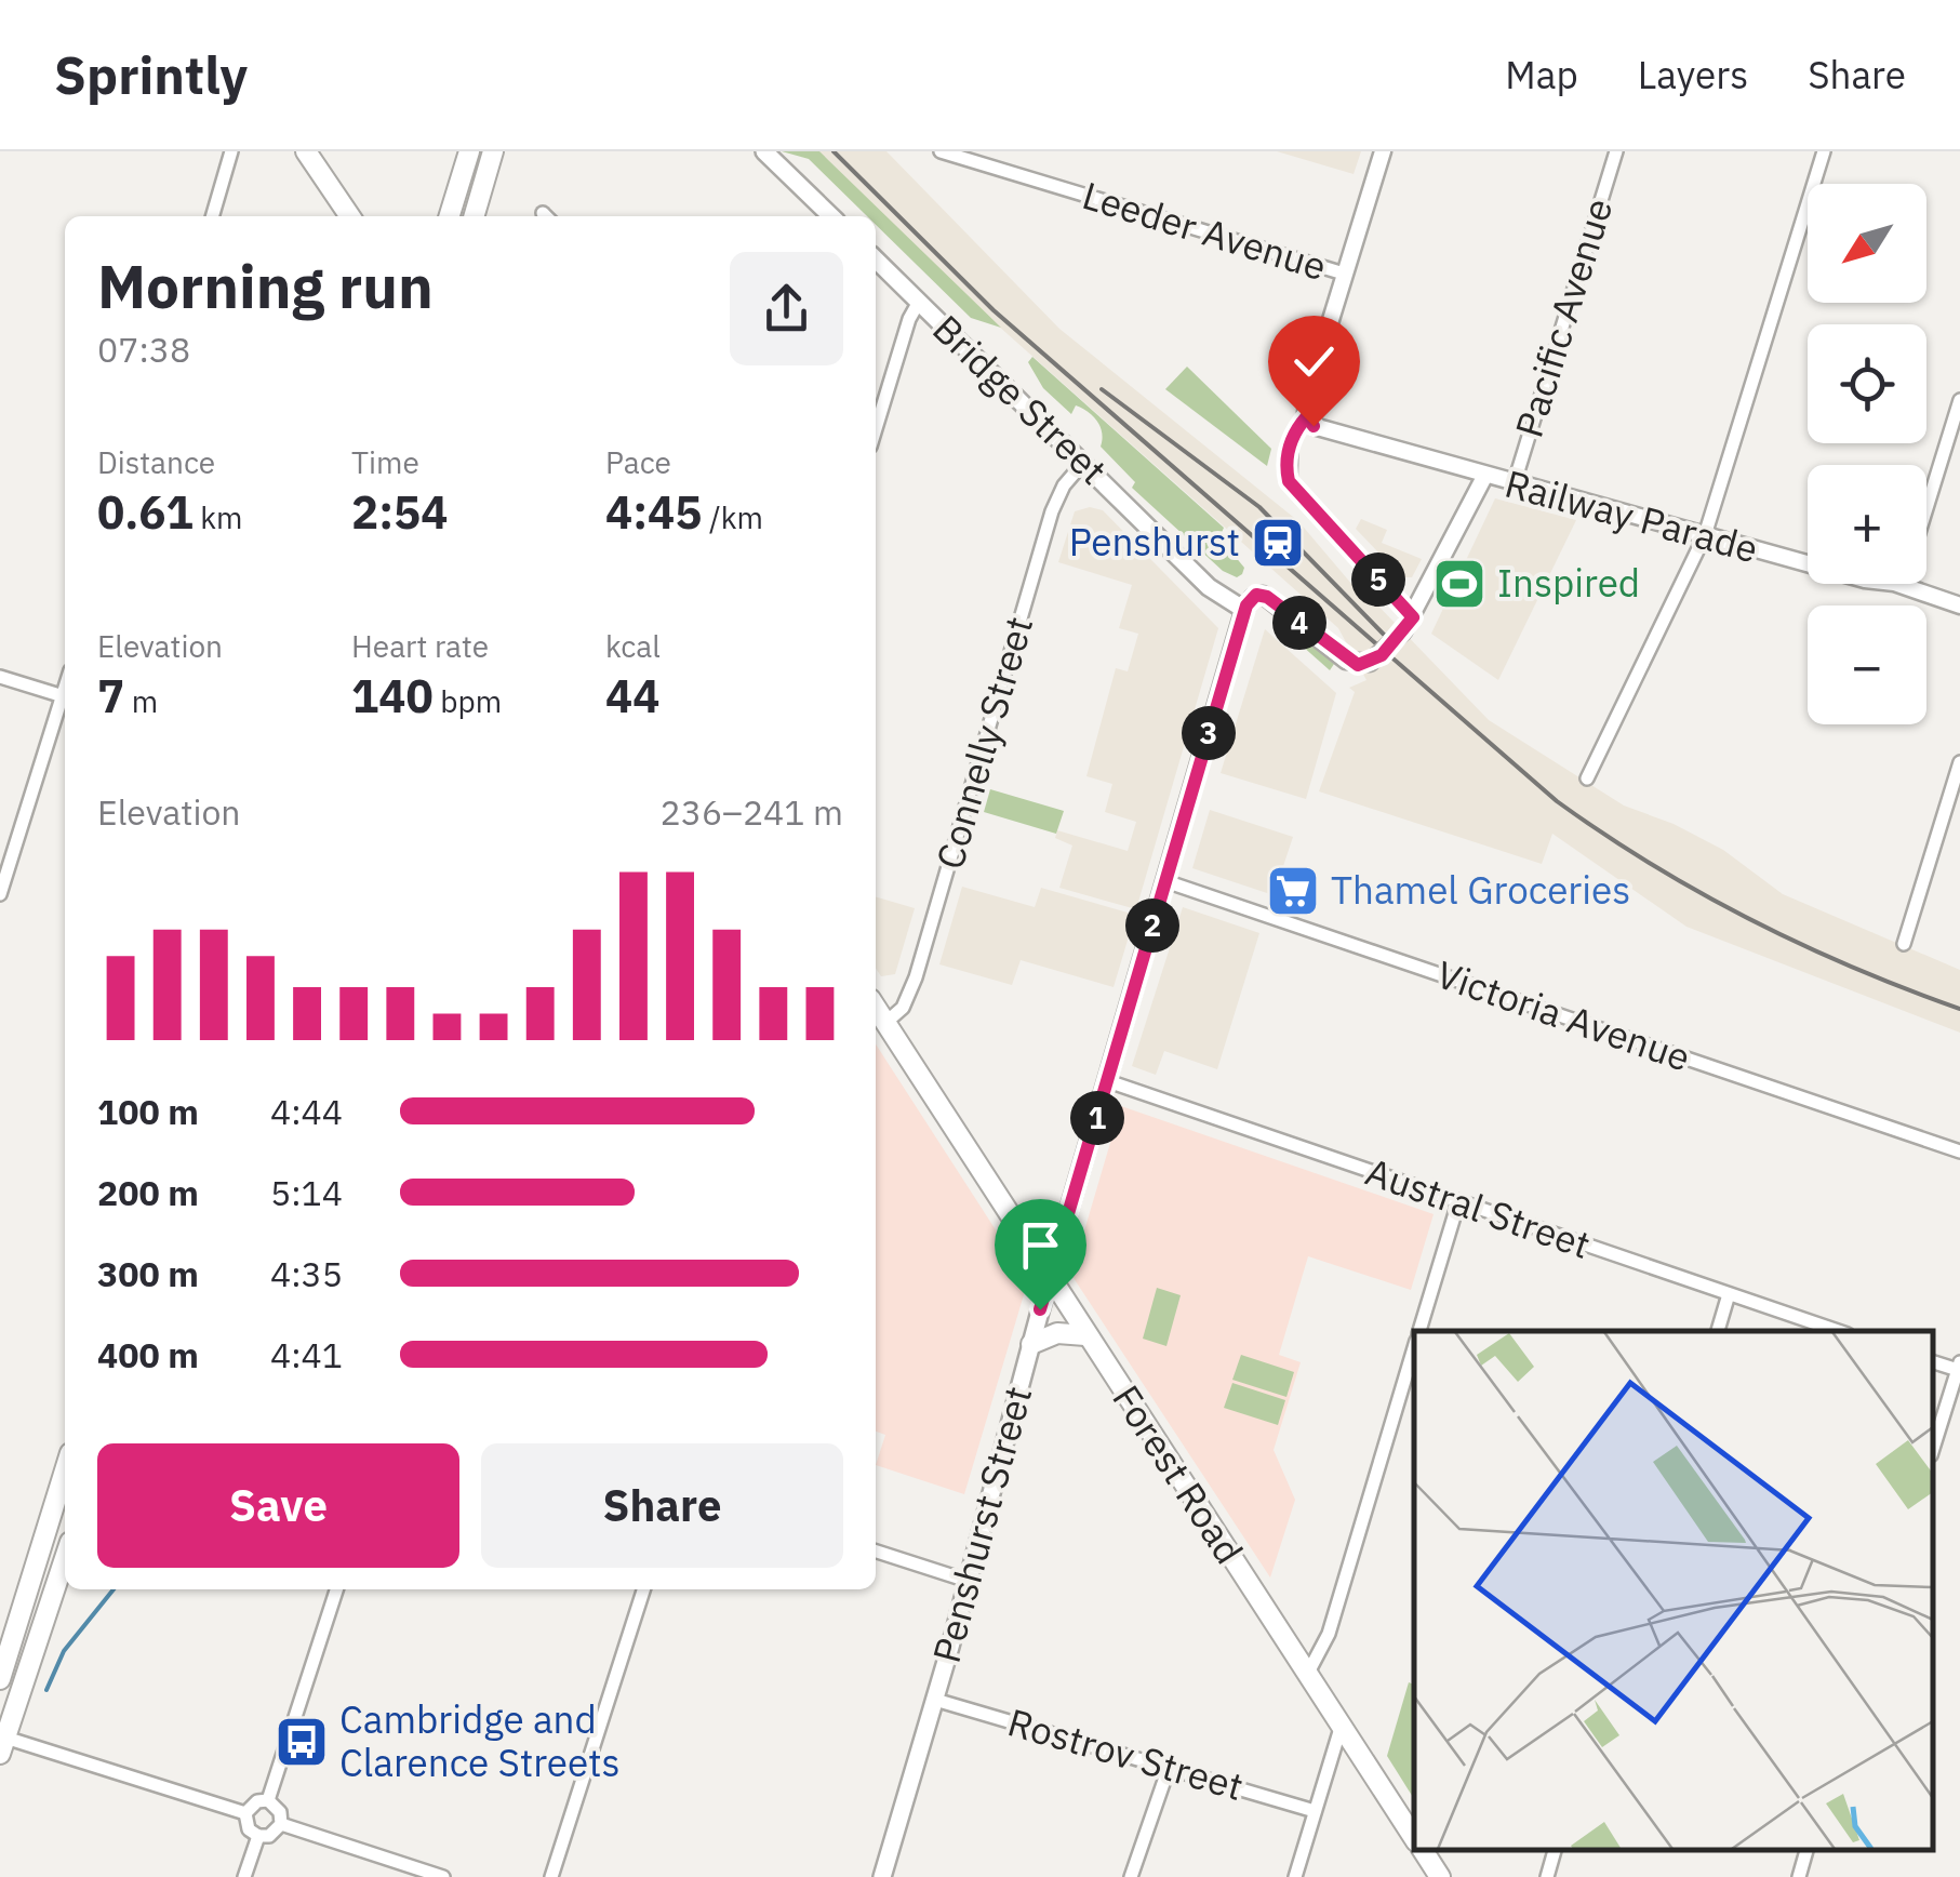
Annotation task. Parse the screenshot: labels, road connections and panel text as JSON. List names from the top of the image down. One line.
{"streets":{"main road":["Bridge Street","Forest Road","Penshurst Street"],"street":["Leeder Avenue","Pacific Avenue","Railway Parade","Connelly Street","Victoria Avenue","Austral Street","Rostrov Street"]},"crossings":[["Pacific Avenue","Railway Parade"],["Bridge Street","Connelly Street"],["Bridge Street","Penshurst Street"],["Connelly Street","Forest Road"],["Victoria Avenue","Penshurst Street"],["Austral Street","Penshurst Street"],["Forest Road","Penshurst Street"],["Penshurst Street","Rostrov Street"]],"places":{"station":["Penshurst"],"sports":["Inspired"],"supermarket":["Thamel Groceries"],"bus stop":["Cambridge and Clarence Streets"]},"north":"bottom left","page":{"header":"Sprintly","nav":["Map","Layers","Share"],"map_buttons":["+","−"],"heading":["Morning run","07:38"],"stats":[["Distance","0.61 km"],["Time","2:54"],["Pace","4:45 /km"],["Elevation","7 m"],["Heart rate","140 bpm"],["kcal","44"]],"pins":["5","4","3","2","1"],"chart":["Elevation","236–241 m"],"list":[{"name":"100 m","note":"4:44"},{"name":"200 m","note":"5:14"},{"name":"300 m","note":"4:35"},{"name":"400 m","note":"4:41"}],"buttons":["Save","Share"]}}
